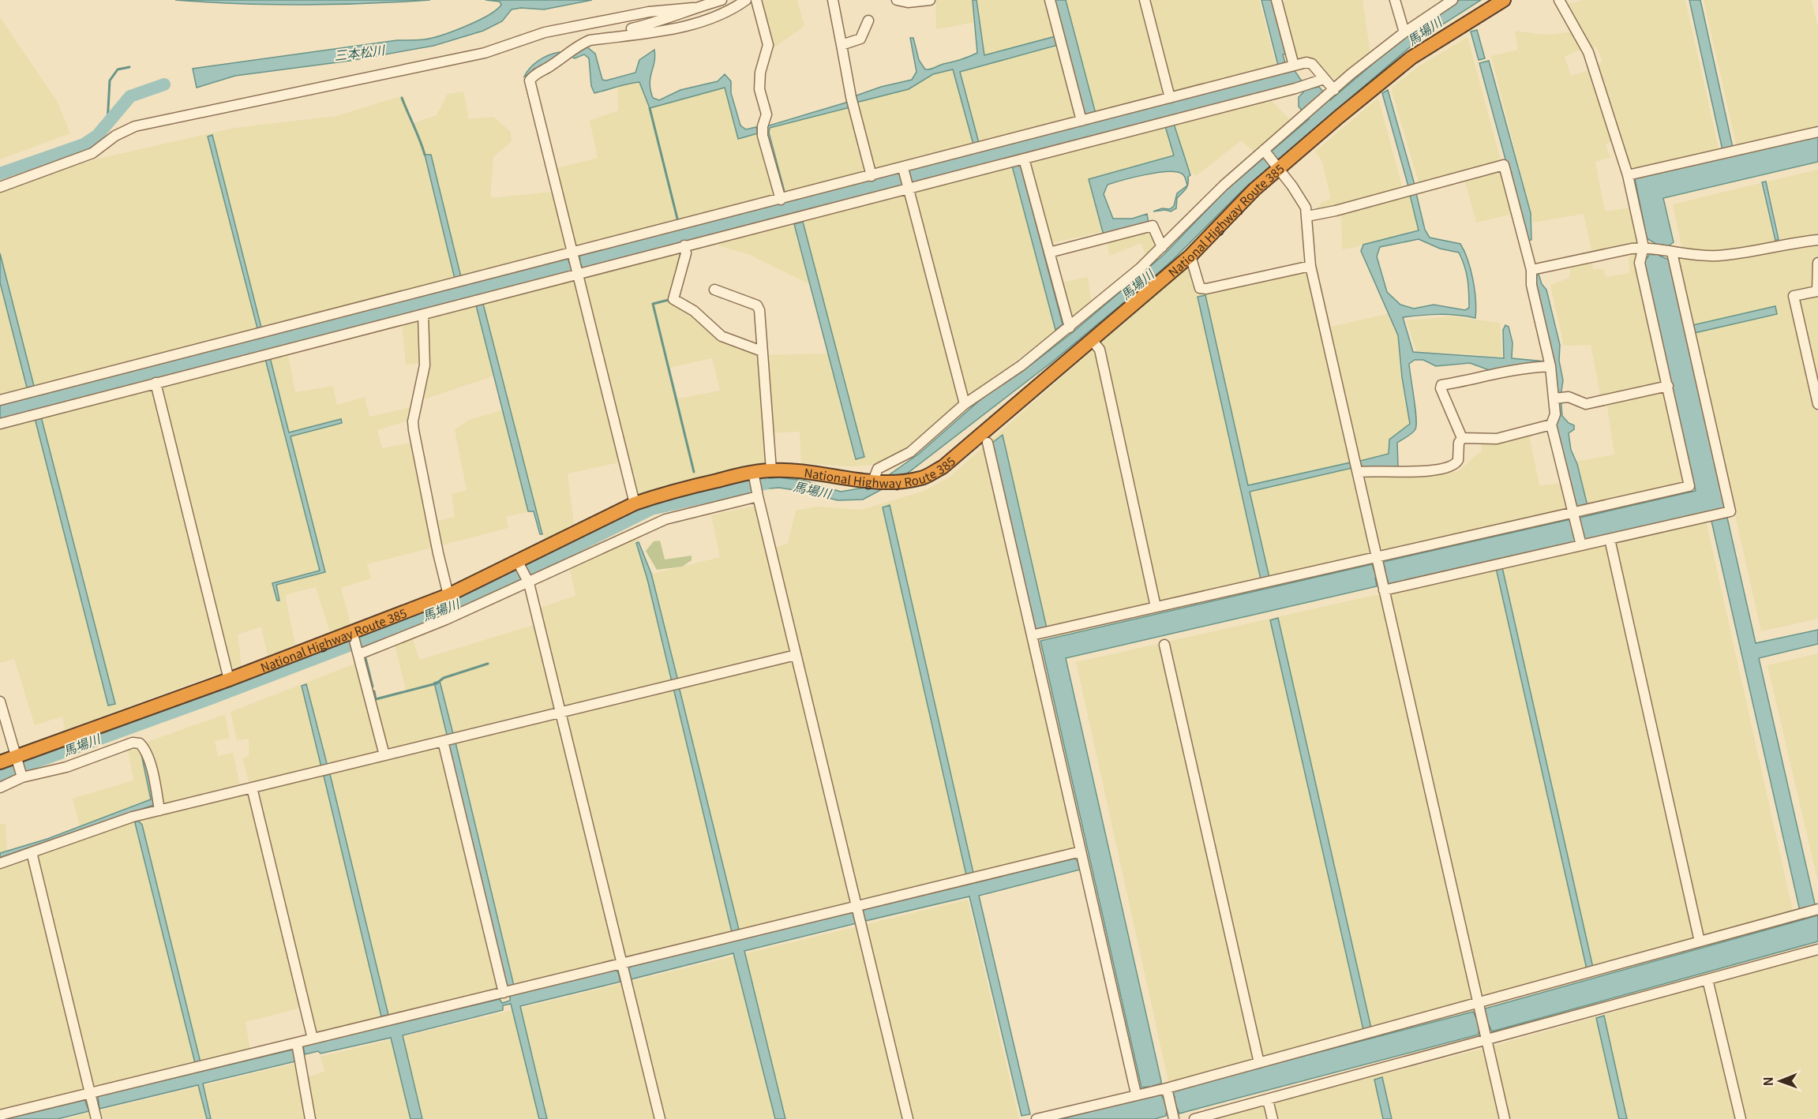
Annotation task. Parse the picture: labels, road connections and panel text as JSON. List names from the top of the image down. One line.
{"streets":{"highway":["National Highway Route 385"]},"water":["馬場川","三本松川"],"north":"left"}
